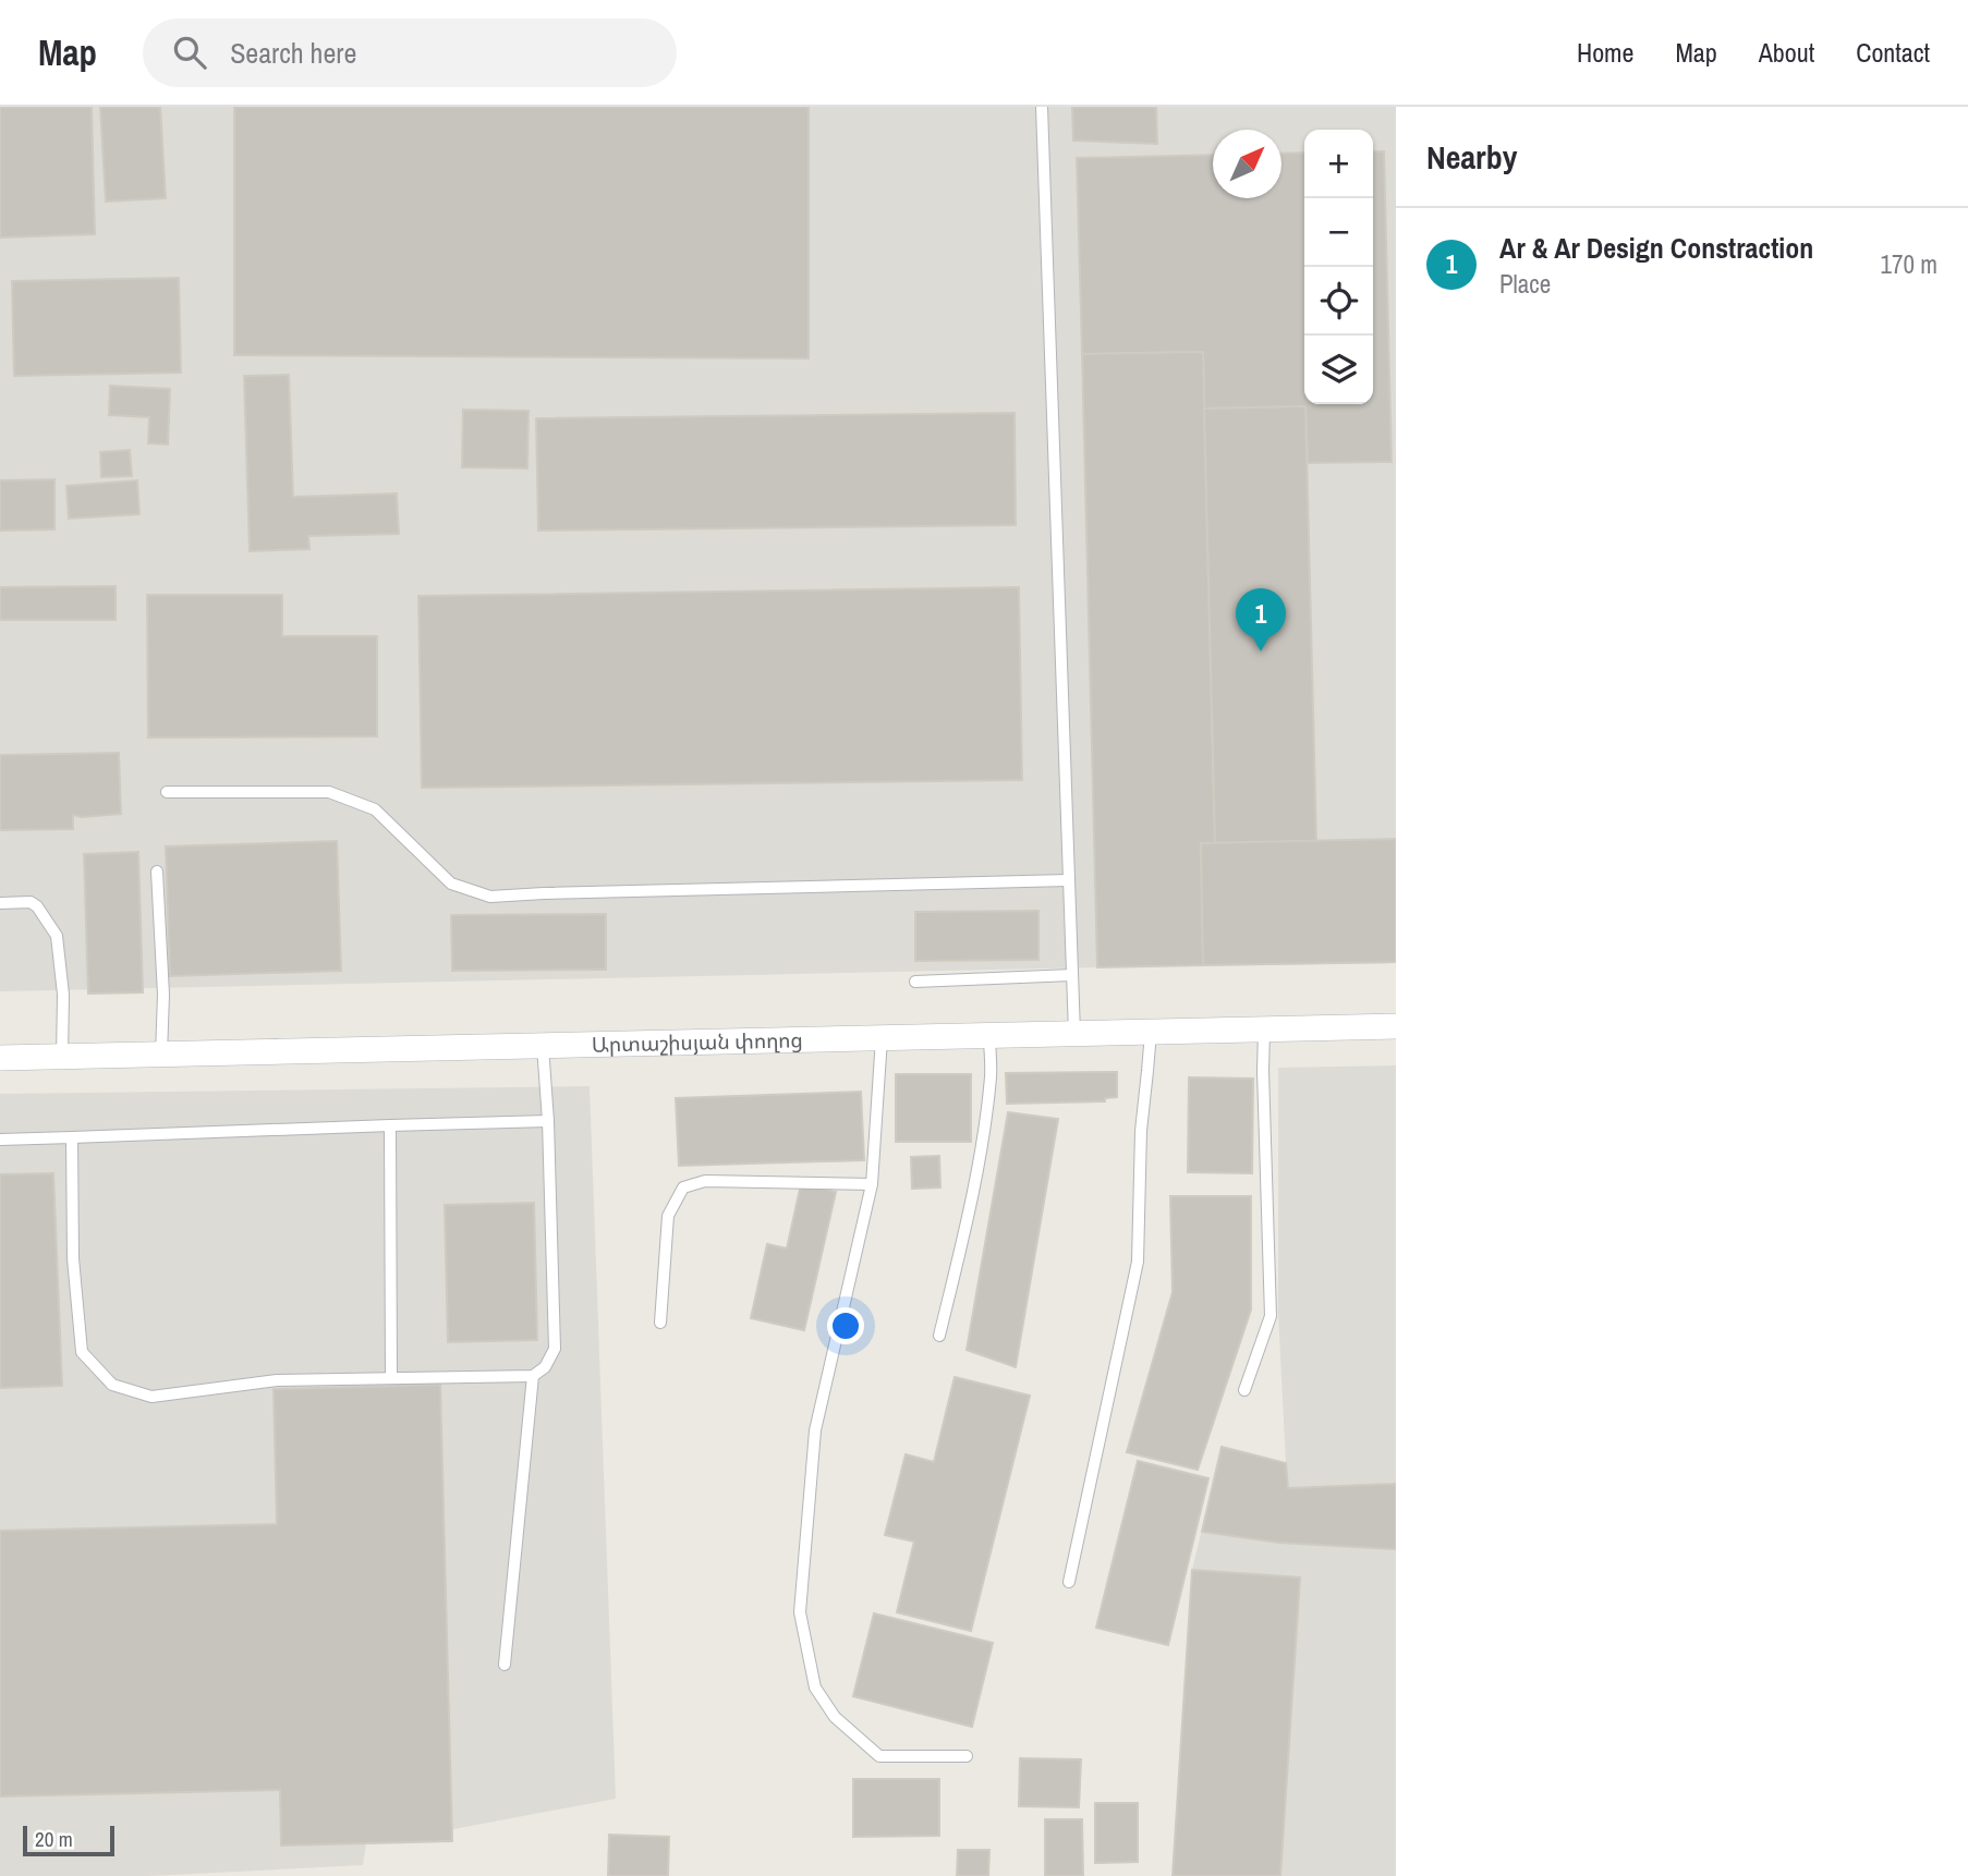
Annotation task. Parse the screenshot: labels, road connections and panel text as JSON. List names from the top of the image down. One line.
{"streets":{"street":["Արտաշիսյան փողոց"]},"scale_bar":"20 m","north":"top right","page":{"header":"Map","search":"Search here","nav":["Home","Map","About","Contact"],"heading":"Nearby","map_buttons":["+","−"],"list":[{"mark":"1","name":"Ar & Ar Design Constraction","note":"Place","value":"170 m"}],"pins":"1","scale":"20 m"}}
